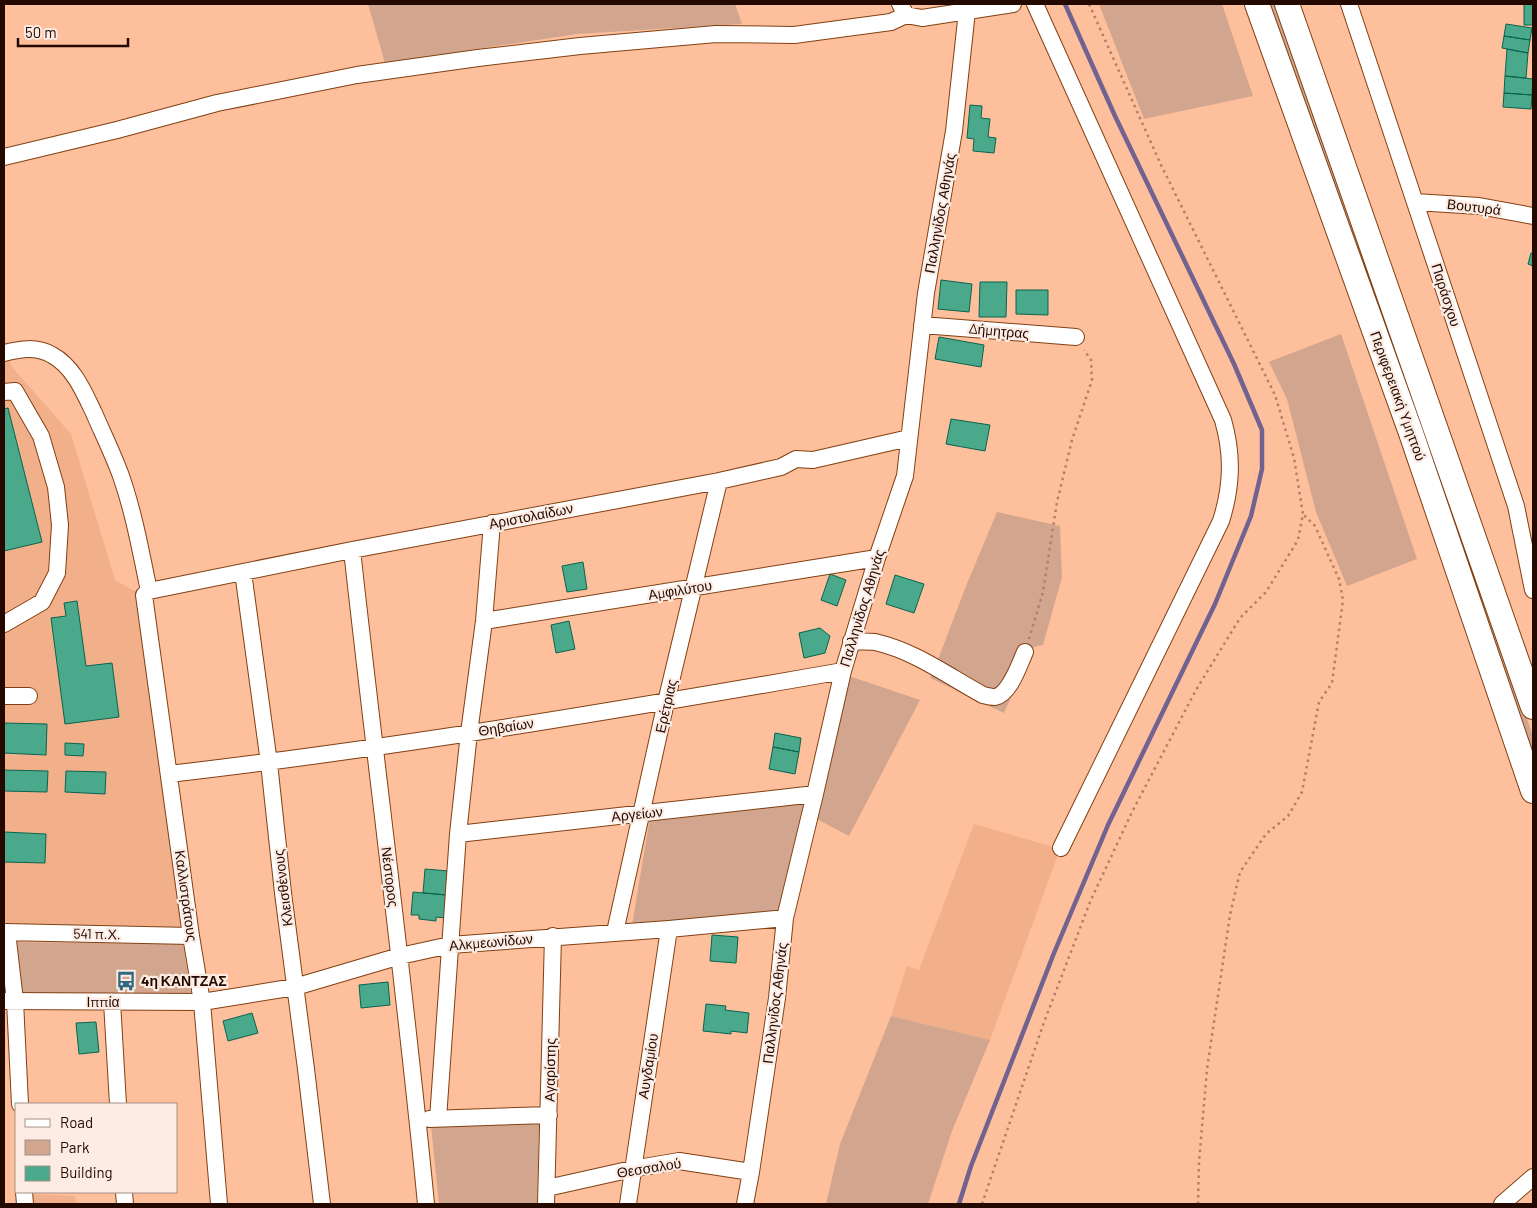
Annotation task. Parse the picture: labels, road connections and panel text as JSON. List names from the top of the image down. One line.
{"streets":{"highway":["Περιφερειακή Υμηττού"],"street":["Βουτυρά","Παλληνίδος Αθηνάς","Παράσχου","Δήμητρας","Αριστολαίδων","Αμφιλύτου","Ερέτριας","Θηβαίων","Αργείων","Νέστορος","Κλεισθένους","Καλλιστράτους","541 π.Χ.","Αλκμεωνίδων","Ιππία","Αυγδαμίου","Αγαρίστης","Θεσσαλού"]},"crossings":[["Βουτυρά","Παράσχου"],["Παλληνίδος Αθηνάς","Δήμητρας"],["Παλληνίδος Αθηνάς","Αριστολαίδων"],["Παλληνίδος Αθηνάς","Αμφιλύτου"],["Παλληνίδος Αθηνάς","Θηβαίων"],["Παλληνίδος Αθηνάς","Αργείων"],["Παλληνίδος Αθηνάς","Αλκμεωνίδων"],["Παλληνίδος Αθηνάς","Θεσσαλού"],["Αριστολαίδων","Ερέτριας"],["Αριστολαίδων","Νέστορος"],["Αριστολαίδων","Κλεισθένους"],["Αριστολαίδων","Καλλιστράτους"],["Αμφιλύτου","Ερέτριας"],["Ερέτριας","Θηβαίων"],["Ερέτριας","Αργείων"],["Ερέτριας","Αλκμεωνίδων"],["Θηβαίων","Νέστορος"],["Θηβαίων","Κλεισθένους"],["Θηβαίων","Καλλιστράτους"],["Νέστορος","Αλκμεωνίδων"],["Κλεισθένους","Αλκμεωνίδων"],["Καλλιστράτους","541 π.Χ."],["Καλλιστράτους","Αλκμεωνίδων"],["Καλλιστράτους","Ιππία"],["Αλκμεωνίδων","Ιππία"],["Αλκμεωνίδων","Αυγδαμίου"],["Αλκμεωνίδων","Αγαρίστης"],["Αυγδαμίου","Θεσσαλού"],["Αγαρίστης","Θεσσαλού"]],"places":{"bus stop":["4η ΚΑΝΤΖΑΣ"]},"legend":["Road","Park","Building"],"scale_bar":"50 m"}
